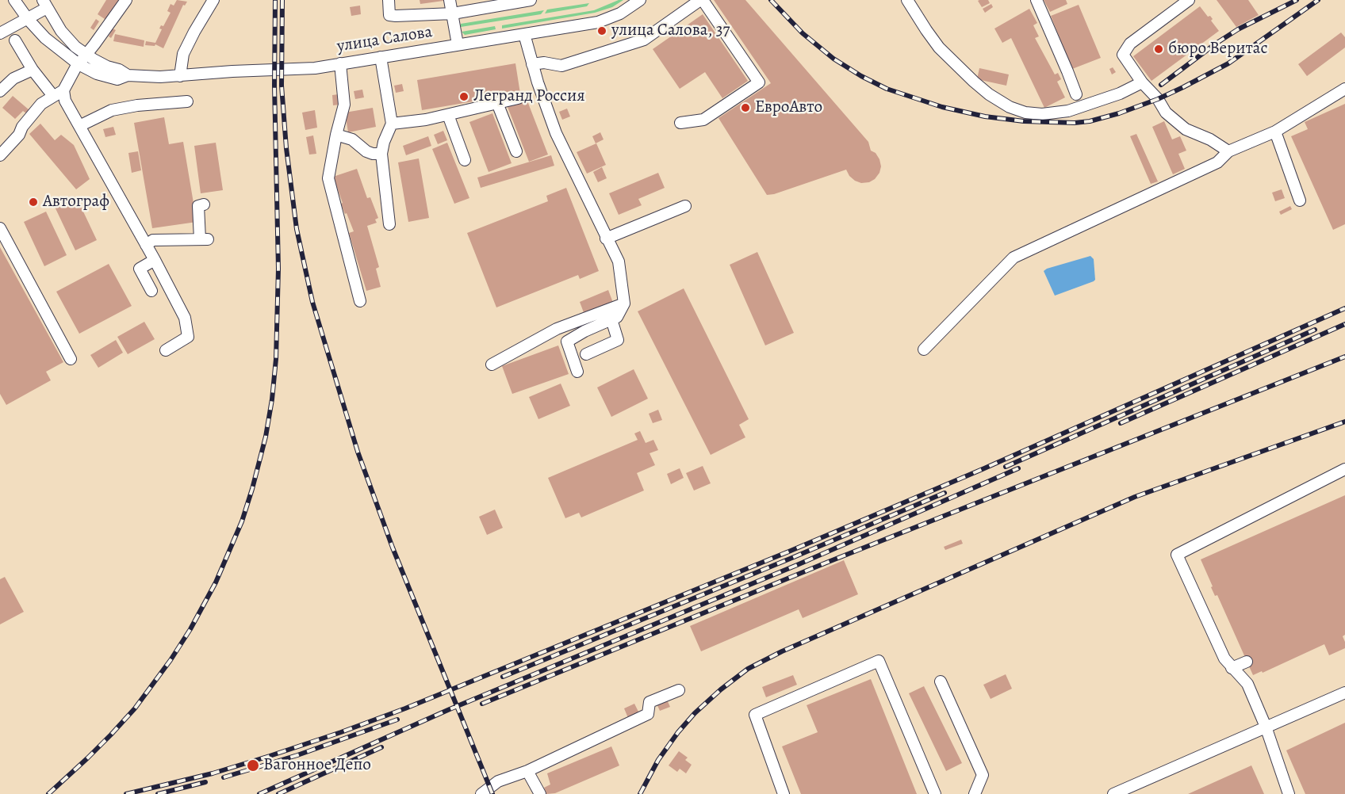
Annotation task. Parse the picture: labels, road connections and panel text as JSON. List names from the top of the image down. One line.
{"streets":{"street":["улица Салова"]},"places":["улица Салова, 37","бюро Веритас","Легранд Россия","ЕвроАвто","Автограф","Вагонное Депо"]}
